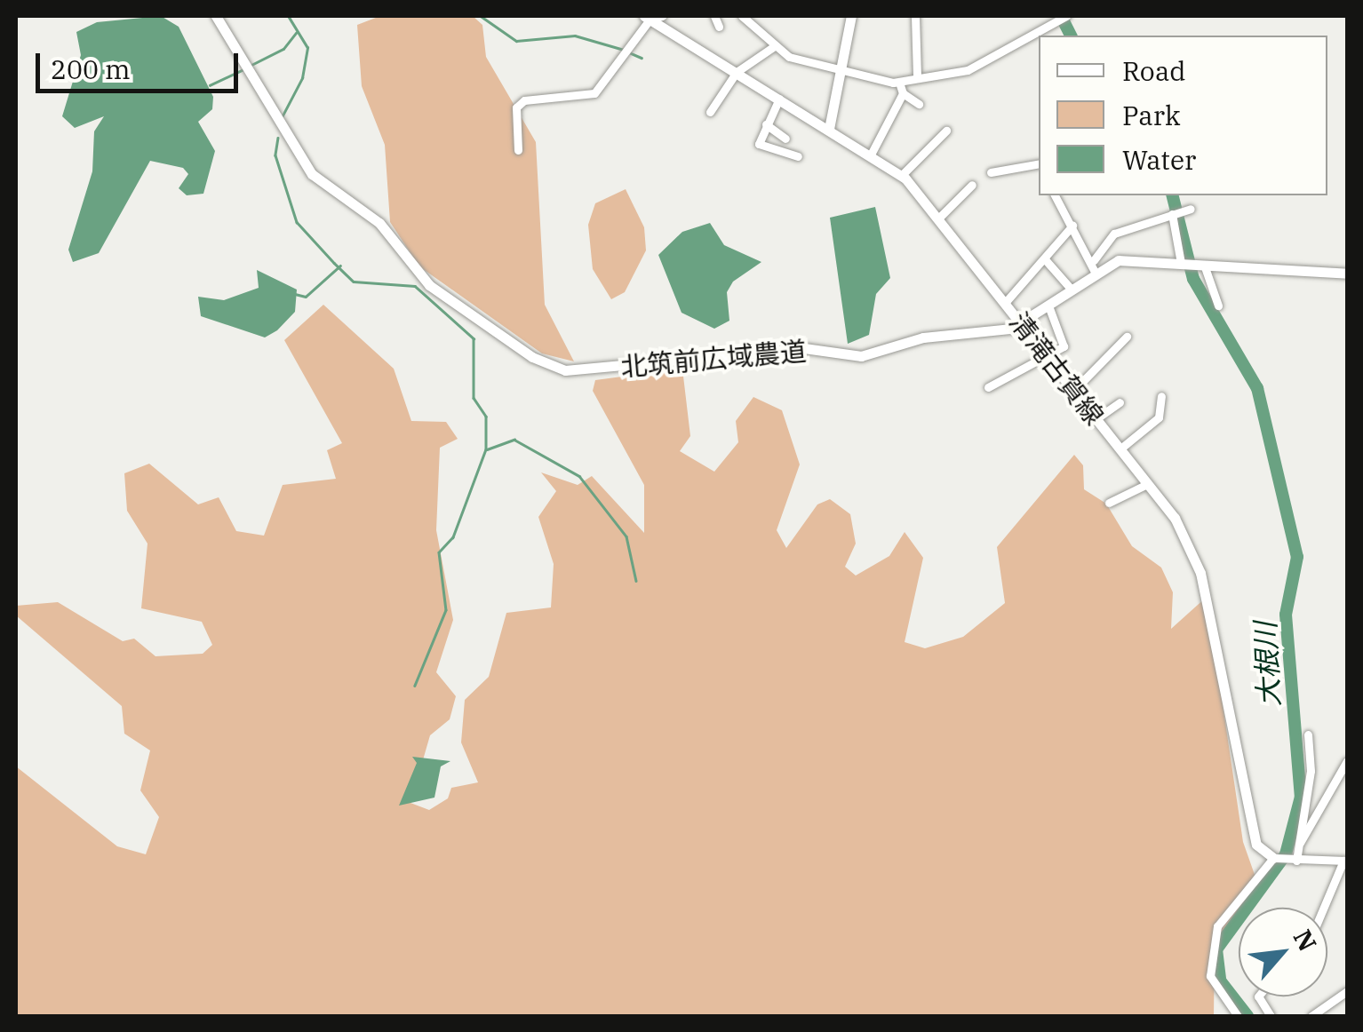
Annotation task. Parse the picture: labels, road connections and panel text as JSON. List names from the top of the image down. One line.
{"streets":{"street":["北筑前広域農道","清滝古賀線"]},"crossings":[["北筑前広域農道","清滝古賀線"]],"water":["大根川"],"legend":["Road","Park","Water"],"scale_bar":"200 m","north":"top right"}
